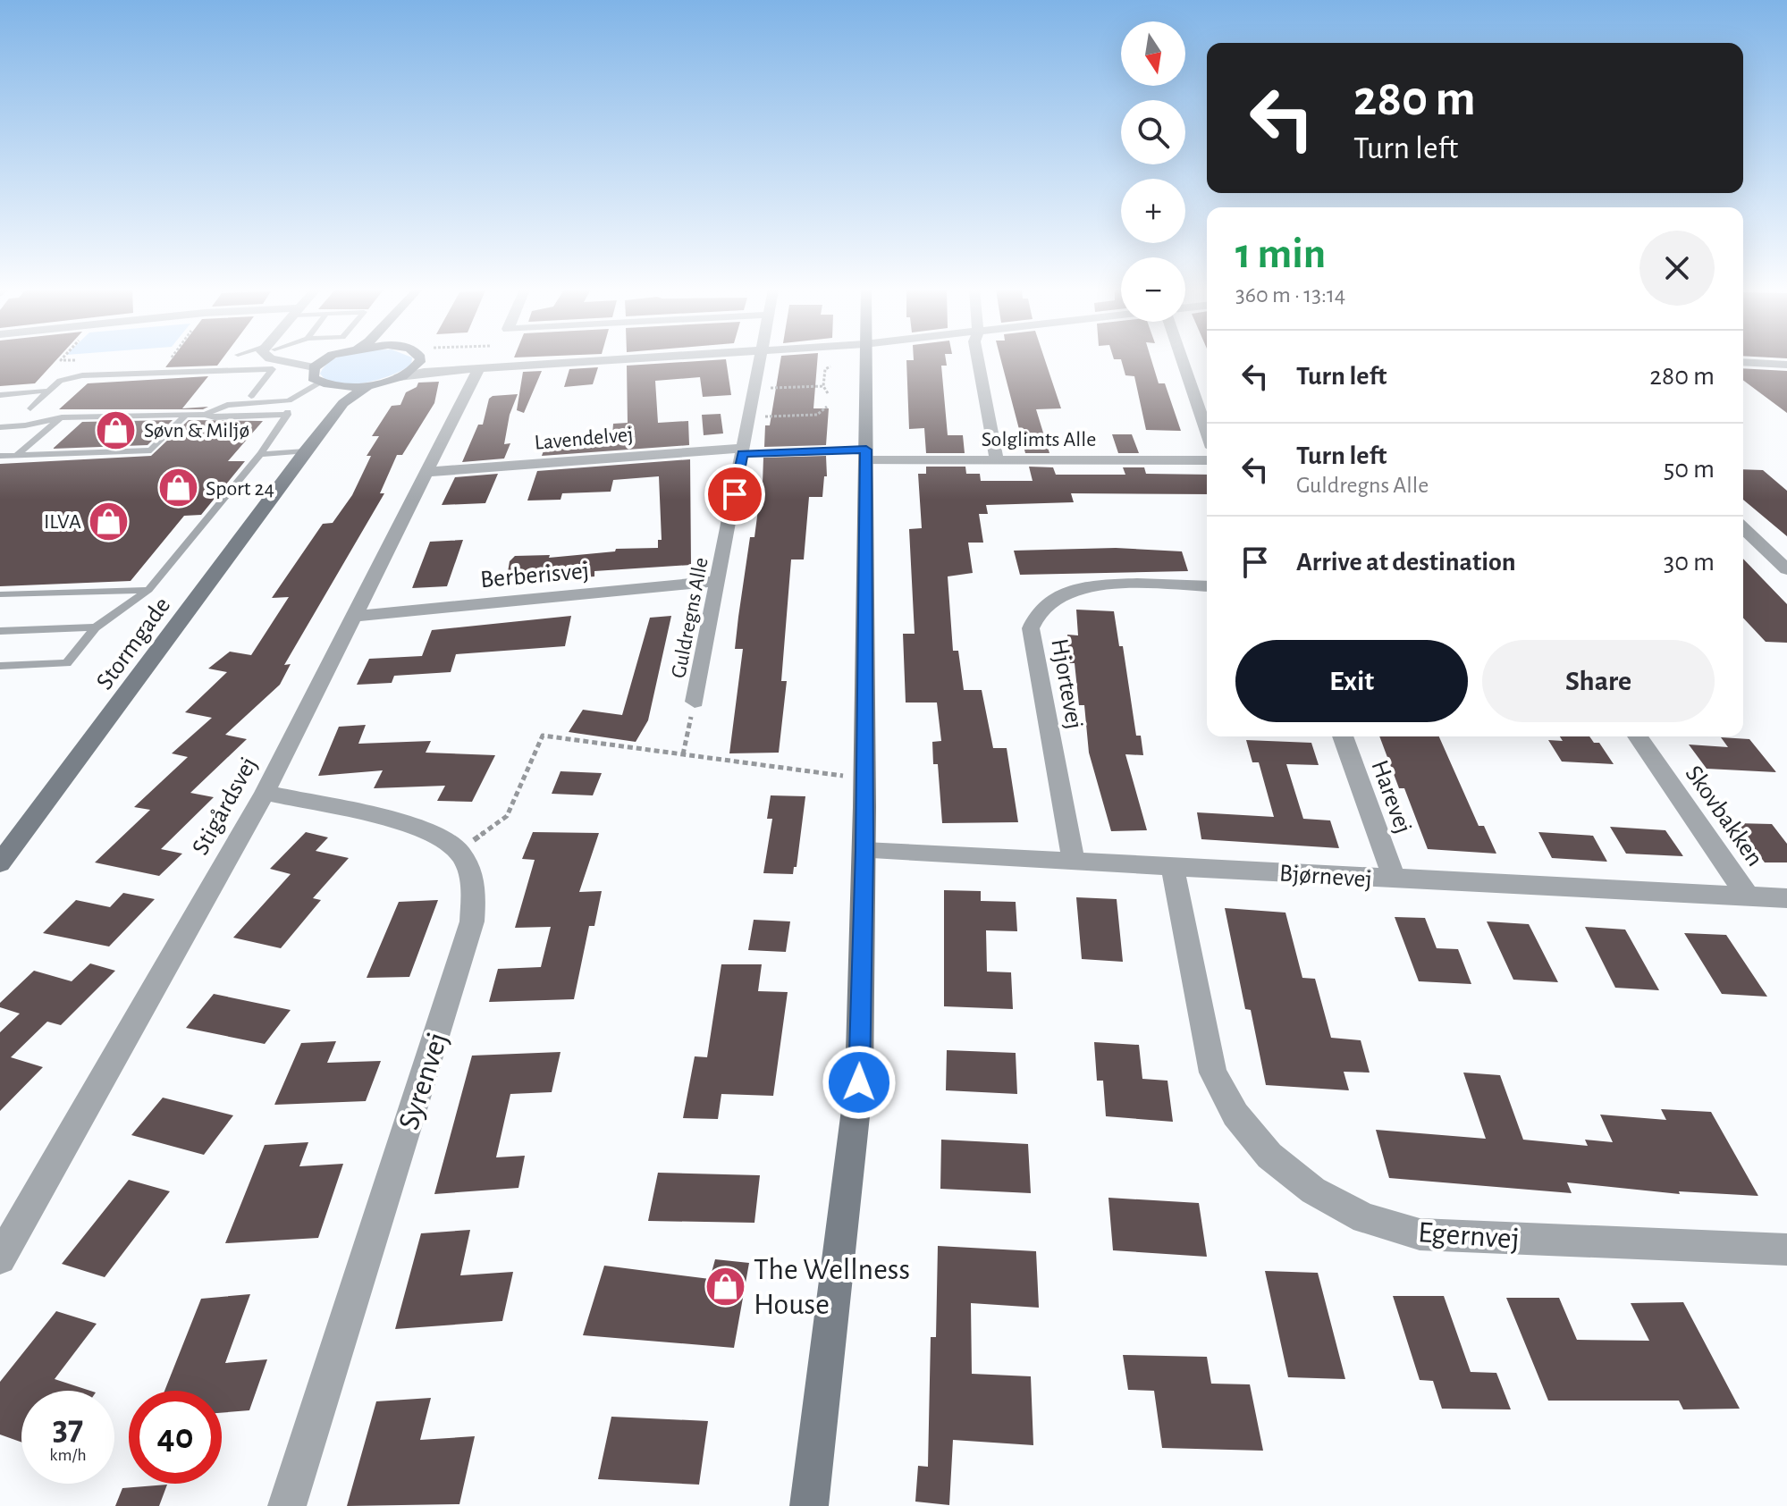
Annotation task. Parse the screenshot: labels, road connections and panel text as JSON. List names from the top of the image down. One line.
{"streets":{"street":["Lavendelvej","Solglimts Alle","Berberisvej","Guldregns Alle","Stormgade","Hjortevej","Harevej","Stigårdsvej","Skovbakken","Bjørnevej","Syrenvej","Egernvej"]},"crossings":[["Lavendelvej","Guldregns Alle"],["Lavendelvej","Stigårdsvej"],["Berberisvej","Guldregns Alle"],["Berberisvej","Stigårdsvej"],["Hjortevej","Bjørnevej"],["Harevej","Bjørnevej"],["Skovbakken","Bjørnevej"],["Bjørnevej","Egernvej"]],"places":{"shop":["Søvn & Miljø","Sport 24","ILVA","The Wellness House"]},"north":"bottom","page":{"map_buttons":["+","−"],"turn":["280 m","Turn left"],"heading":["1 min","360 m · 13:14"],"list":[{"name":"Turn left","value":"280 m"},{"name":"Turn left","note":"Guldregns Alle","value":"50 m"},{"name":"Arrive at destination","value":"30 m"}],"buttons":["Exit","Share"],"speed":"37 km/h","limit":"40"}}
